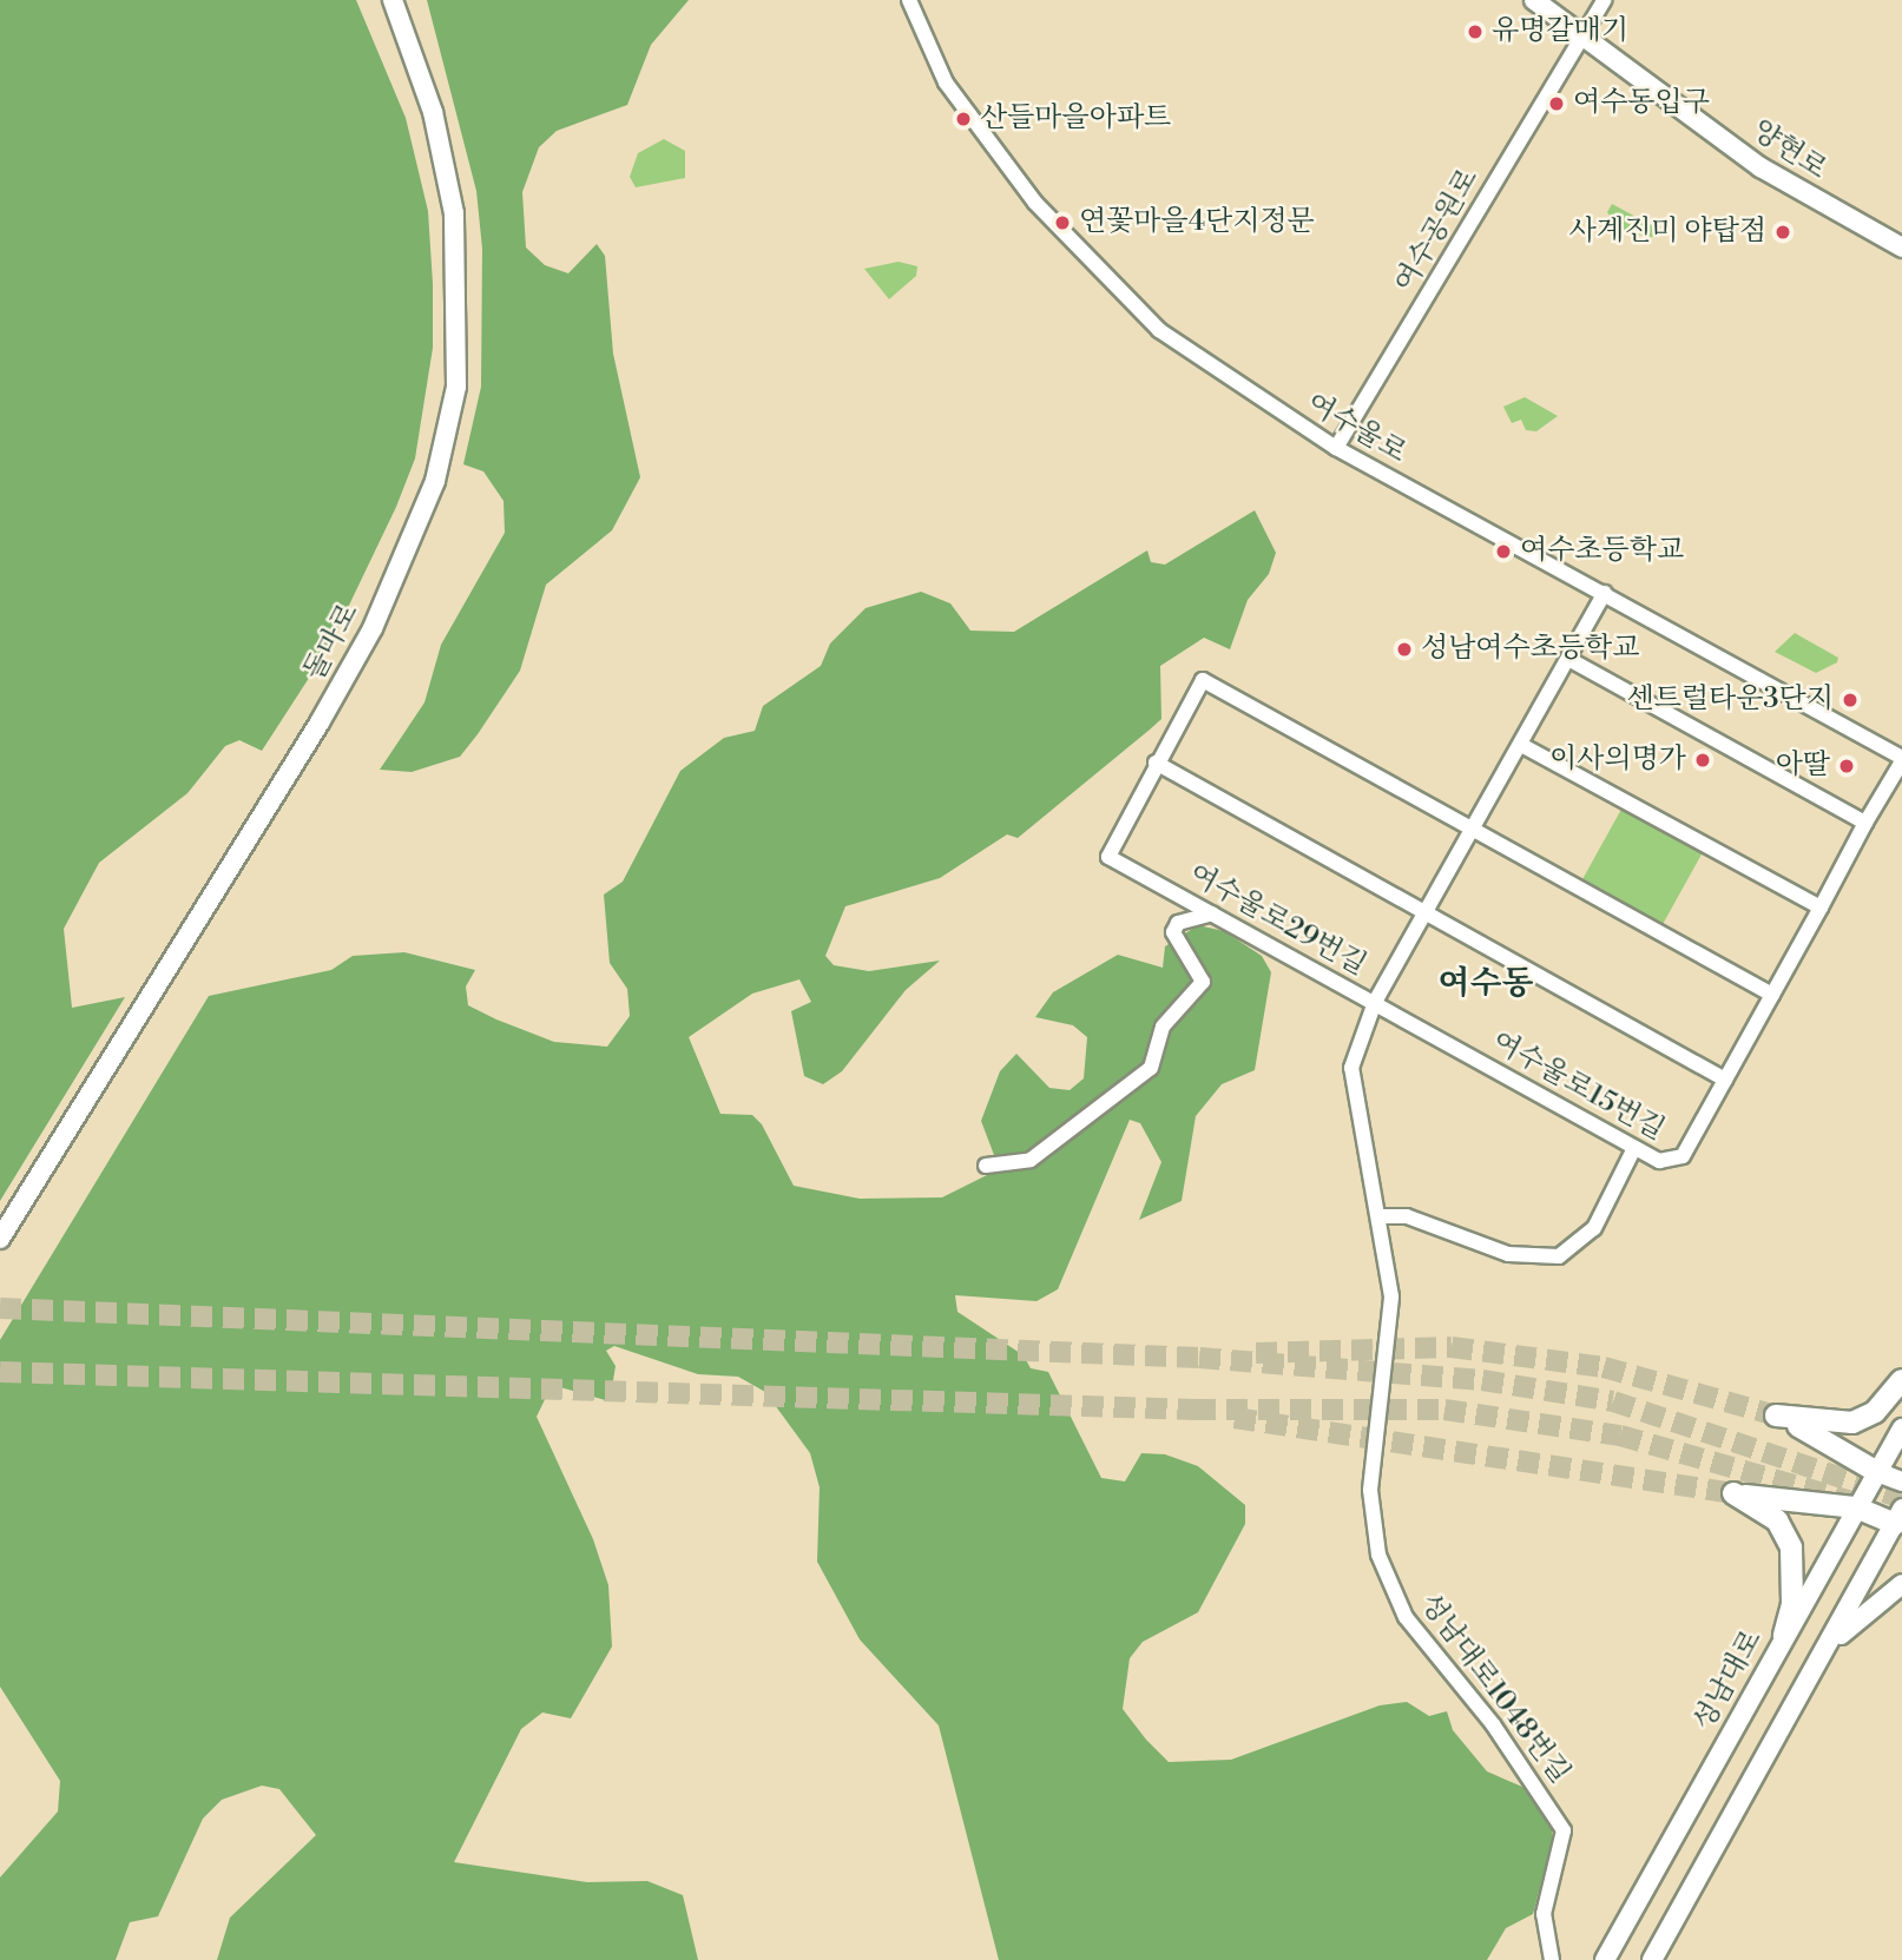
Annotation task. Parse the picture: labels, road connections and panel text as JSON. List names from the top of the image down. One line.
{"streets":{"main road":["양현로","돌마로","성남대로"],"street":["여수공원로","여수울로","여수울로29번길","여수울로15번길","성남대로1048번길"]},"crossings":[["양현로","여수공원로"],["여수공원로","여수울로"],["여수울로","여수울로29번길"],["여수울로","여수울로15번길"],["여수울로29번길","여수울로15번길"],["여수울로29번길","성남대로1048번길"],["여수울로15번길","성남대로1048번길"]],"districts":["여수동"],"places":["유명갈매기","여수동입구","산들마을아파트","연꽃마을4단지정문","사계진미 야탑점","여수초등학교","성남여수초등학교","센트럴타운3단지","이사의명가","아딸"]}
